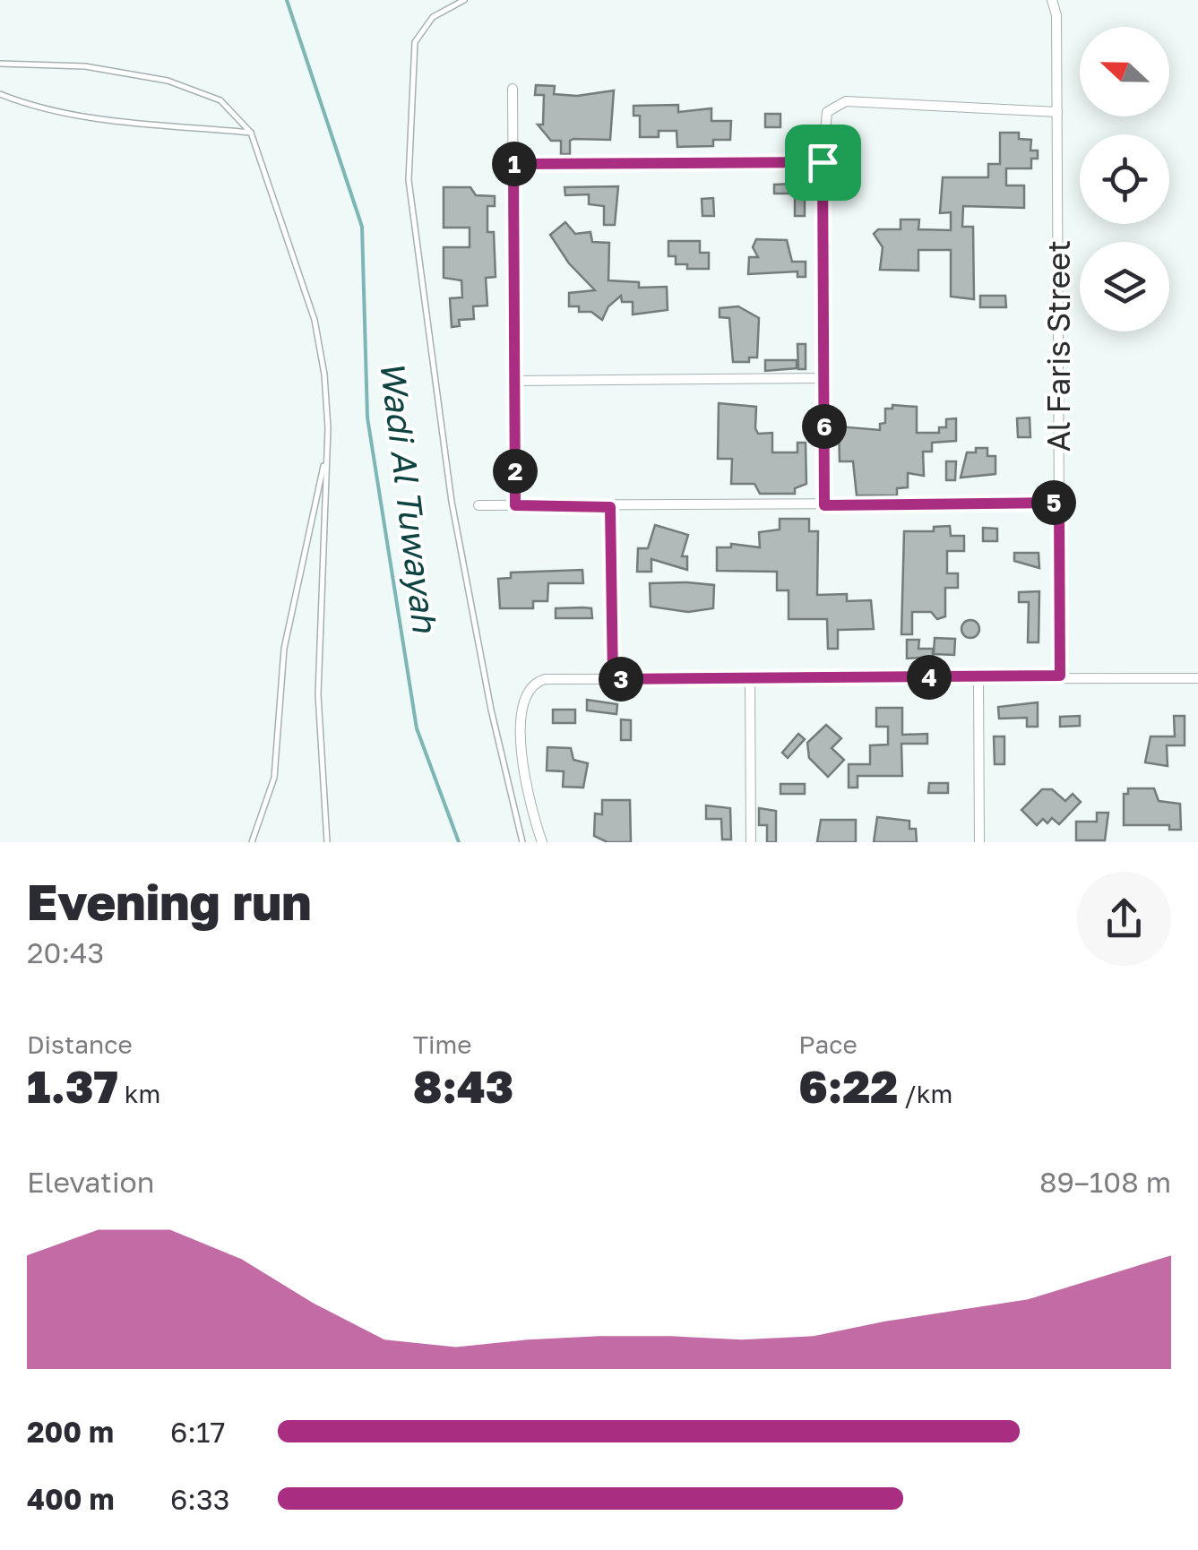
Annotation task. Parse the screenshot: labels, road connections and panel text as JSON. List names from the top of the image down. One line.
{"streets":{"street":["Al Faris Street"]},"water":["Wadi Al Tuwayah"],"north":"left","page":{"pins":["1","6","2","5","4","3"],"heading":["Evening run","20:43"],"stats":[["Distance","1.37 km"],["Time","8:43"],["Pace","6:22 /km"]],"chart":["Elevation","89–108 m"],"list":[{"name":"200 m","note":"6:17"},{"name":"400 m","note":"6:33"}]}}
